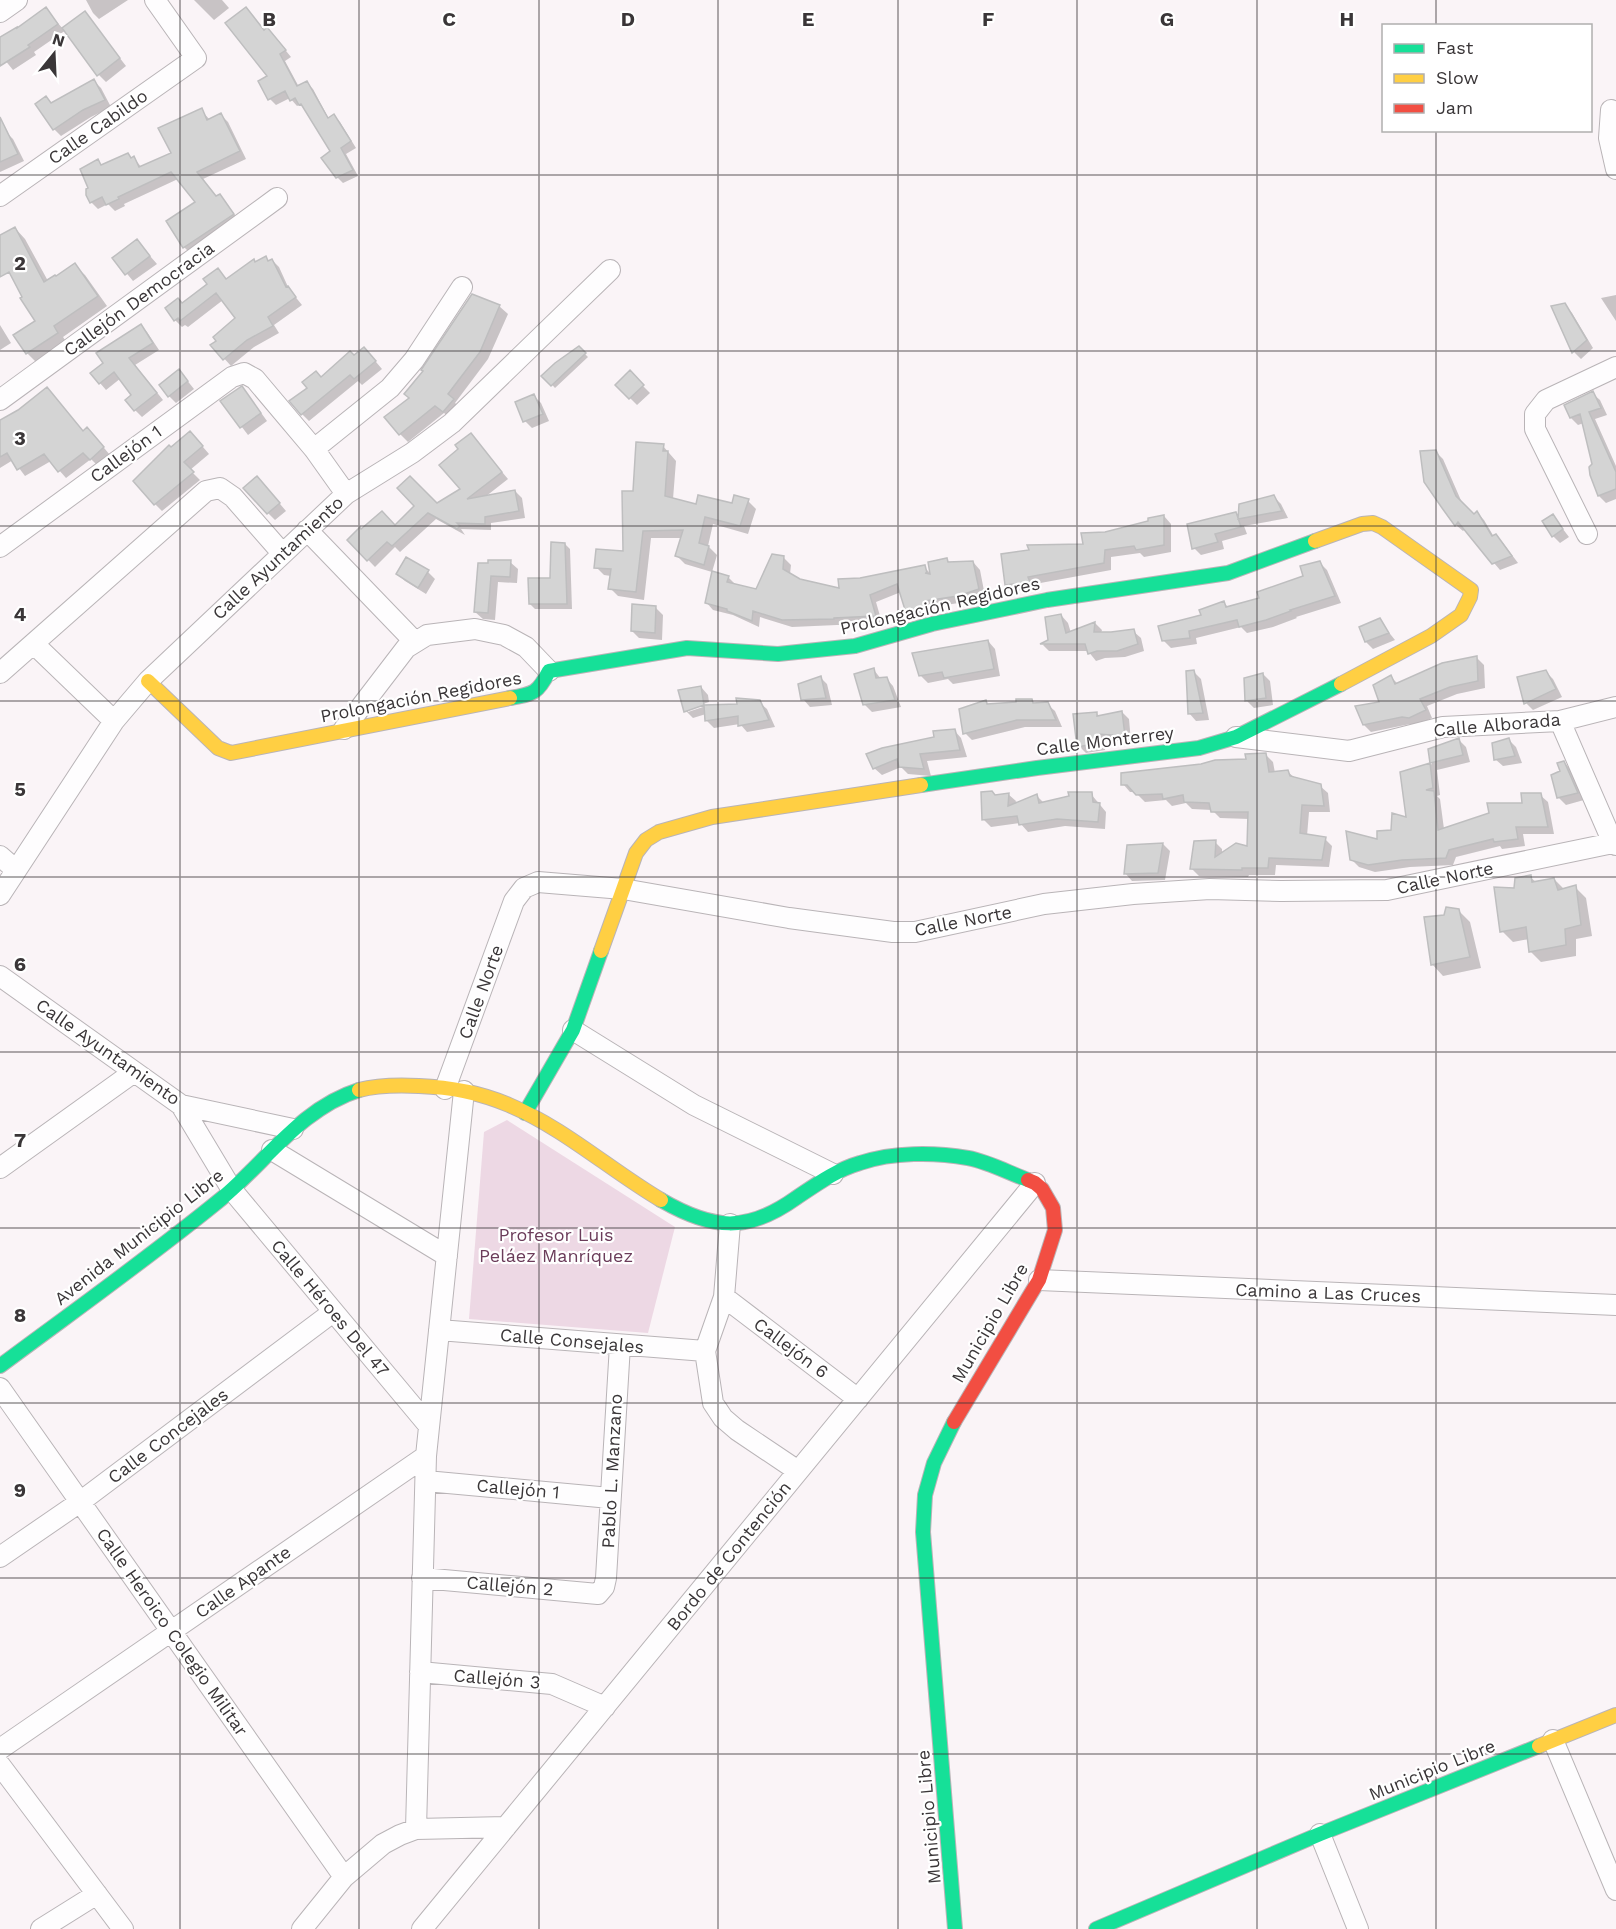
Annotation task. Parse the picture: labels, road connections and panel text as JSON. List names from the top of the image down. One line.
{"streets":{"street":["Calle Cabildo","Callejón Democracia","Callejón 1","Calle Ayuntamiento","Prolongación Regidores","Calle Alborada","Calle Monterrey","Calle Norte","Avenida Municipio Libre","Camino a Las Cruces","Calle Héroes Del 47","Municipio Libre","Calle Consejales","Callejón 6","Calle Concejales","Pablo L. Manzano","Bordo de Contención","Calle Apante","Callejón 2","Calle Heroico Colegio Militar","Callejón 3"]},"crossings":[["Callejón 1","Calle Norte"],["Callejón 1","Pablo L. Manzano"],["Calle Ayuntamiento","Prolongación Regidores"],["Calle Ayuntamiento","Avenida Municipio Libre"],["Calle Ayuntamiento","Calle Héroes Del 47"],["Prolongación Regidores","Calle Monterrey"],["Calle Alborada","Calle Monterrey"],["Calle Monterrey","Calle Norte"],["Calle Norte","Calle Héroes Del 47"],["Calle Norte","Calle Consejales"],["Calle Norte","Calle Apante"],["Calle Norte","Callejón 2"],["Calle Norte","Callejón 3"],["Avenida Municipio Libre","Calle Héroes Del 47"],["Camino a Las Cruces","Municipio Libre"],["Calle Héroes Del 47","Calle Concejales"],["Municipio Libre","Bordo de Contención"],["Calle Consejales","Pablo L. Manzano"],["Callejón 6","Bordo de Contención"],["Calle Concejales","Calle Heroico Colegio Militar"],["Pablo L. Manzano","Callejón 2"],["Bordo de Contención","Callejón 3"],["Calle Apante","Calle Heroico Colegio Militar"]],"parks":["Profesor Luis Peláez Manríquez"],"legend":["Fast","Slow","Jam"],"north":"top","grid":{"columns":["B","C","D","E","F","G","H"],"rows":["2","3","4","5","6","7","8","9"]}}
